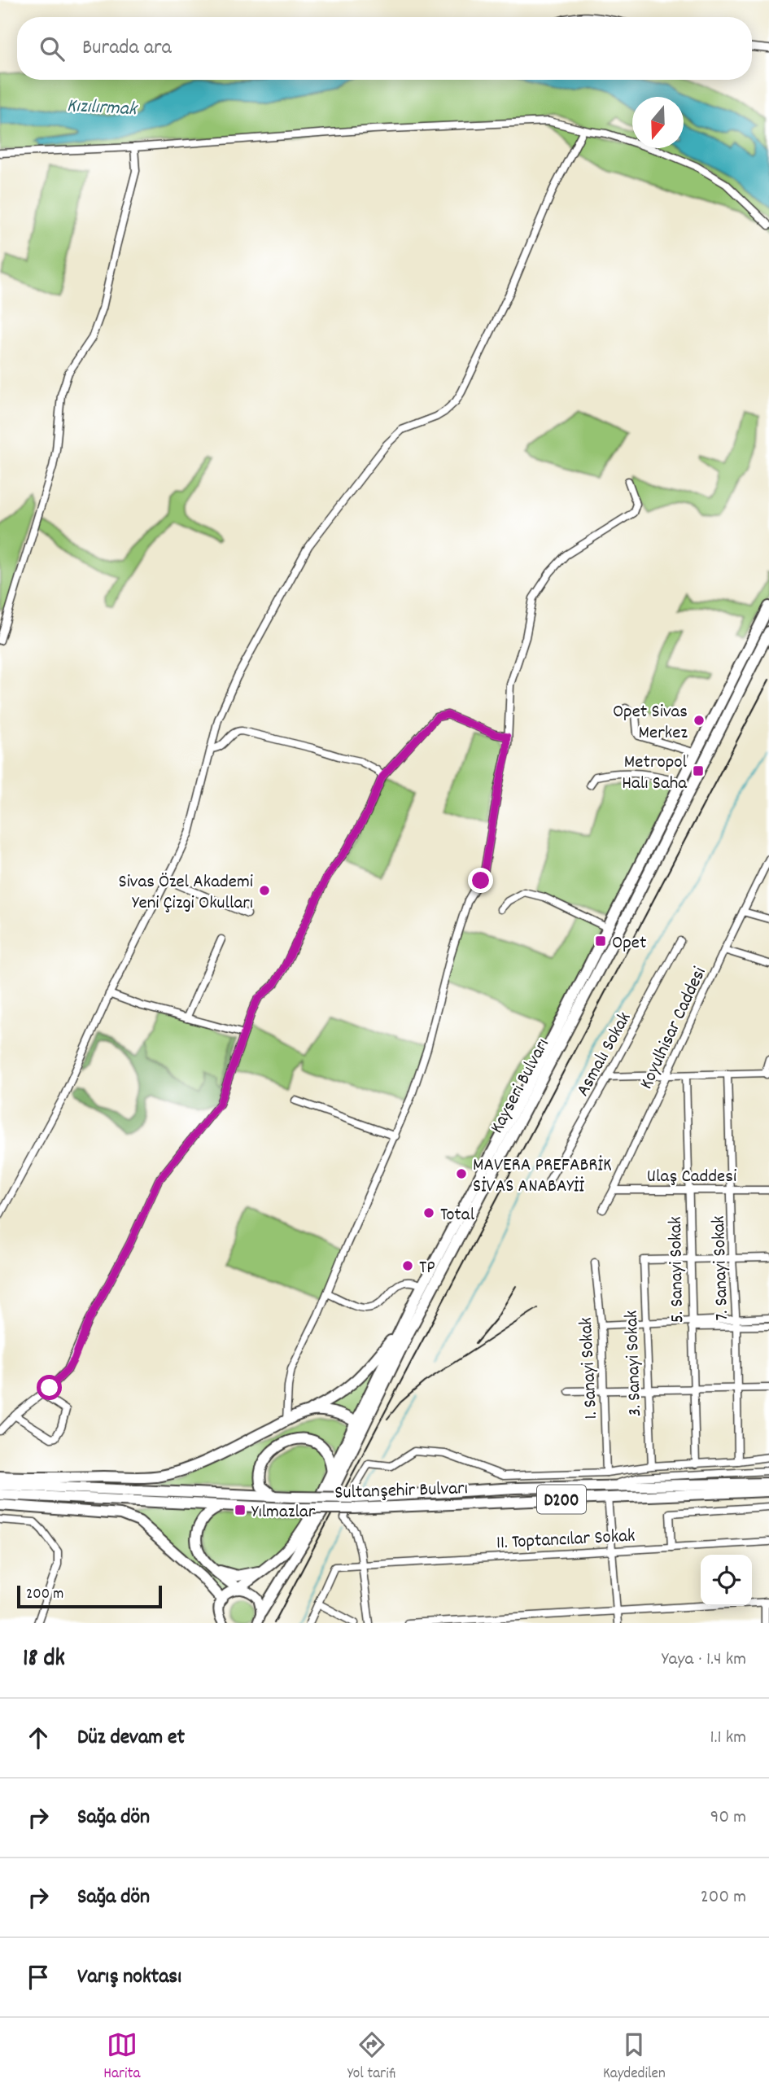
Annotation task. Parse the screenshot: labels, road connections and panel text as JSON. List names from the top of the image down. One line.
{"streets":{"highway":["Kayseri Bulvarı","Sultanşehir Bulvarı","D200"],"street":["Koyulhisar Caddesi","Asmalı Sokak","Ulaş Caddesi","7. Sanayi Sokak","5. Sanayi Sokak","3. Sanayi Sokak","1. Sanayi Sokak","11. Toptancılar Sokak"]},"crossings":[["Koyulhisar Caddesi","Ulaş Caddesi"],["Ulaş Caddesi","7. Sanayi Sokak"],["Ulaş Caddesi","5. Sanayi Sokak"],["5. Sanayi Sokak","3. Sanayi Sokak"]],"water":["Kızılırmak"],"places":{"other":["Opet Sivas Merkez","Sivas Özel Akademi Yeni Çizgi Okulları","MAVERA PREFABRİK SİVAS ANABAYİİ","Total","TP"],"transit":["Metropol Halı Saha","Opet","Yılmazlar"]},"scale_bar":"200 m","north":"bottom","page":{"search":"Burada ara","scale":"200 m","heading":["18 dk","Yaya · 1.4 km"],"list":[["Düz devam et","1.1 km"],["Sağa dön","90 m"],["Sağa dön","200 m"],"Varış noktası"],"nav":["Harita","Yol tarifi","Kaydedilen"]}}
